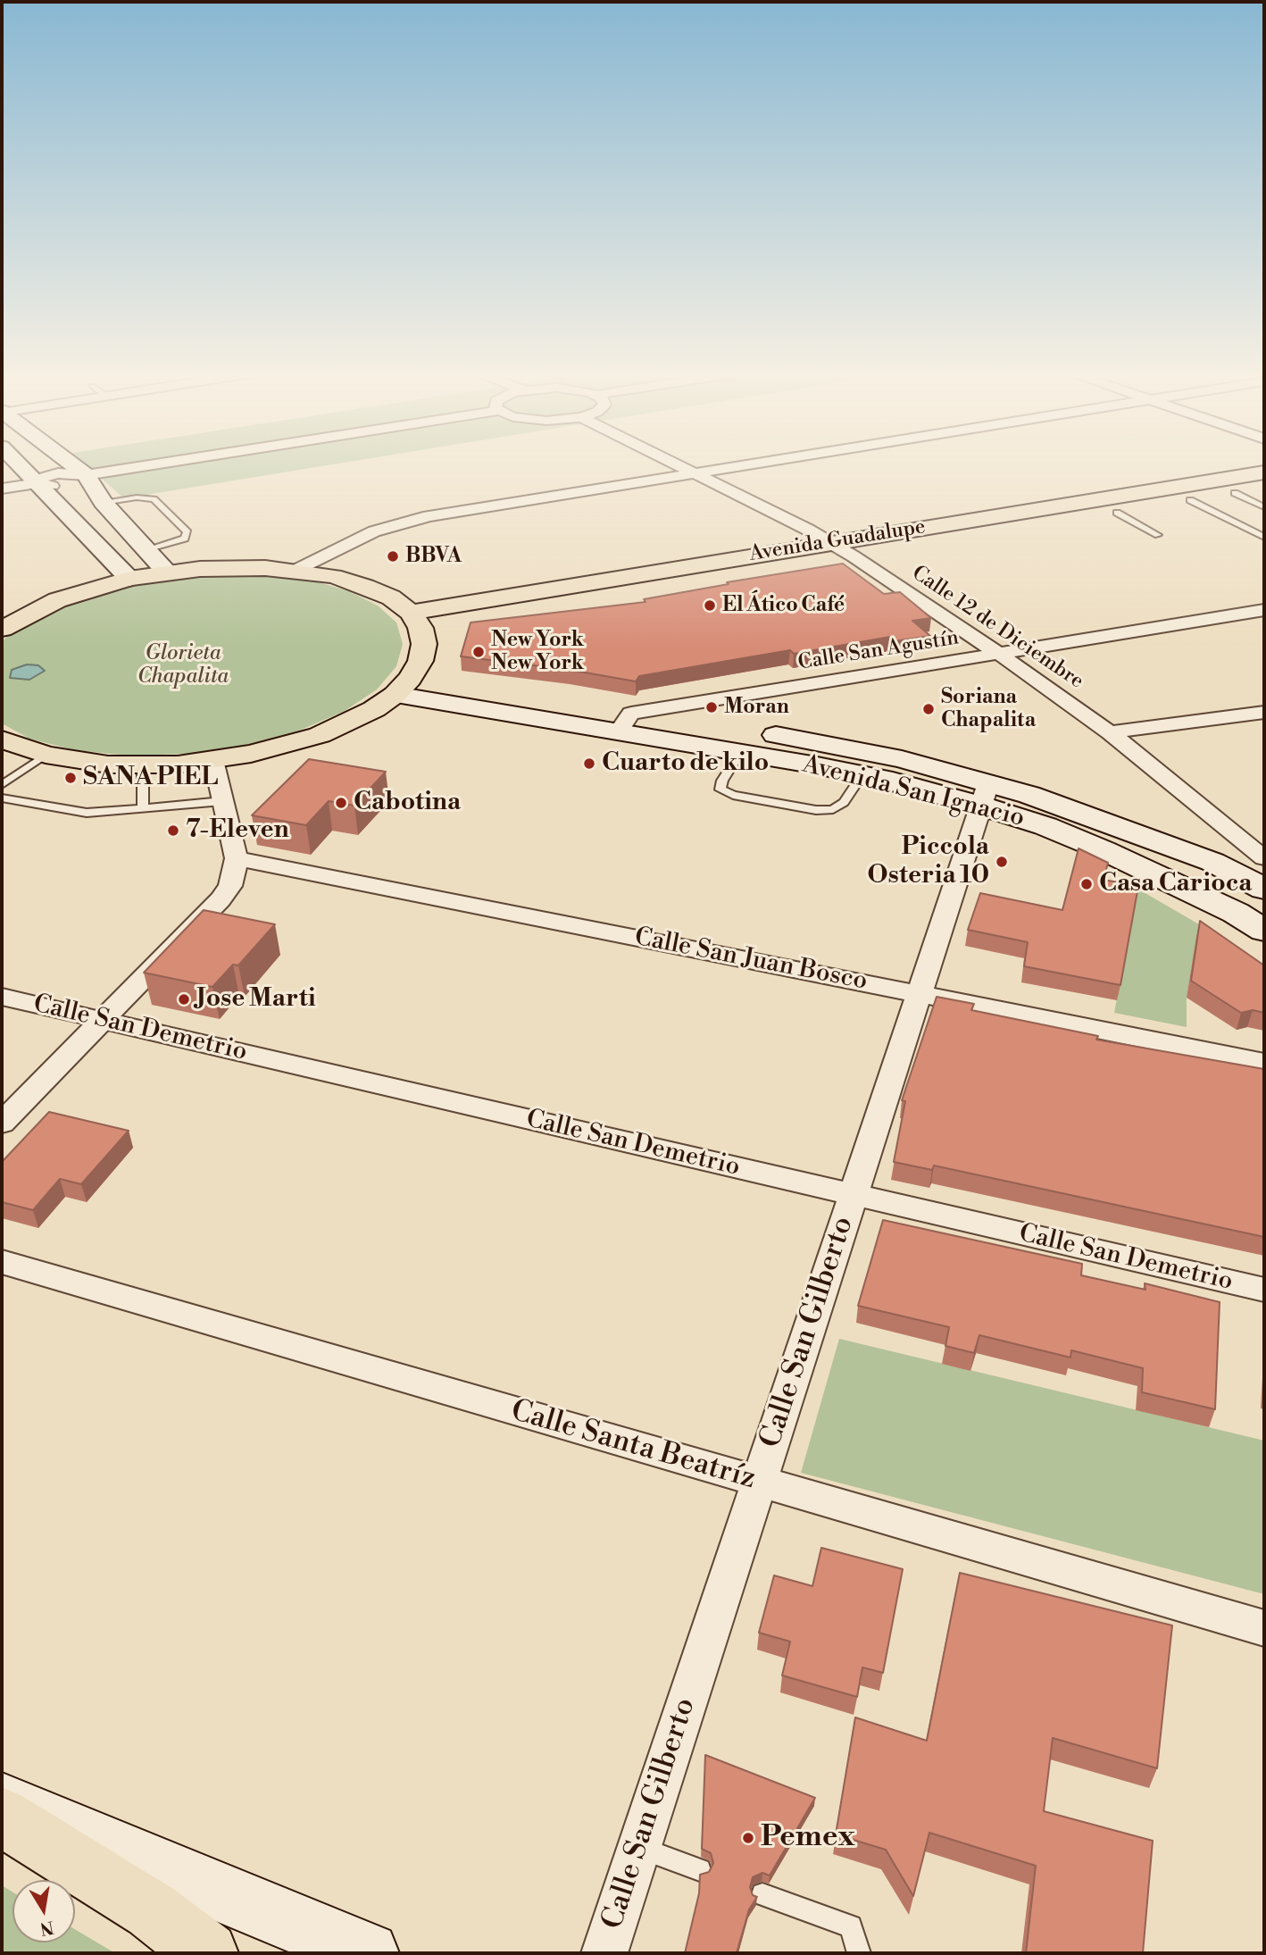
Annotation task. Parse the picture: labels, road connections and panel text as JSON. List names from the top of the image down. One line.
{"streets":{"main road":["Avenida Guadalupe"],"street":["Calle 12 de Diciembre","Calle San Agustín","Avenida San Ignacio","Calle San Juan Bosco","Calle San Demetrio","Calle San Gilberto","Calle Santa Beatríz"]},"crossings":[["Avenida Guadalupe","Calle 12 de Diciembre"],["Calle 12 de Diciembre","Calle San Agustín"],["Calle San Agustín","Avenida San Ignacio"],["Avenida San Ignacio","Calle San Gilberto"],["Calle San Juan Bosco","Calle San Gilberto"],["Calle San Demetrio","Calle San Gilberto"],["Calle San Gilberto","Calle Santa Beatríz"]],"parks":["Glorieta Chapalita"],"places":["BBVA","El Ático Café","New York New York","Moran","Soriana Chapalita","Cuarto de kilo","SANA PIEL","Cabotina","7-Eleven","Piccola Osteria 10","Casa Carioca","Jose Marti","Pemex"],"north":"bottom"}
